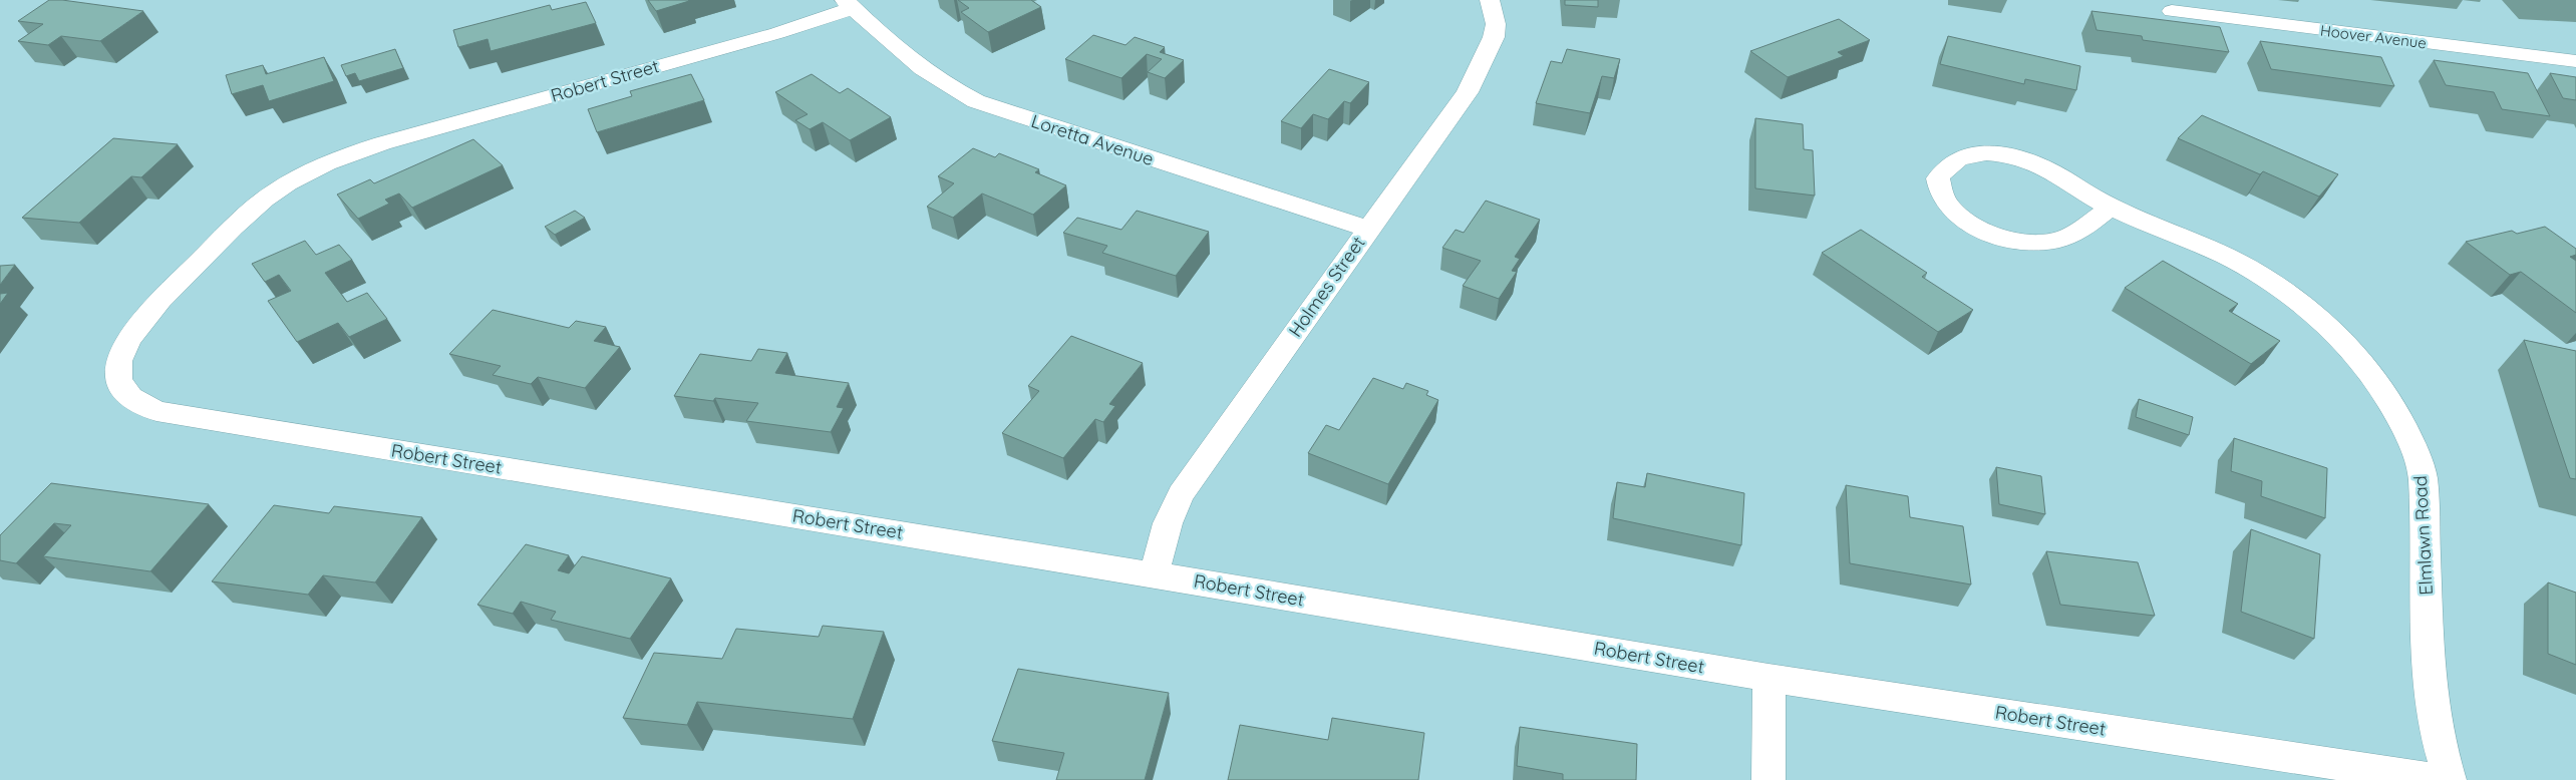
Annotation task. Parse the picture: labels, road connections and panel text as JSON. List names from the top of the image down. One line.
{"streets":{"street":["Hoover Avenue","Robert Street","Loretta Avenue","Holmes Street","Elmlawn Road"]},"crossings":[["Robert Street","Loretta Avenue"],["Robert Street","Holmes Street"],["Loretta Avenue","Holmes Street"]]}
